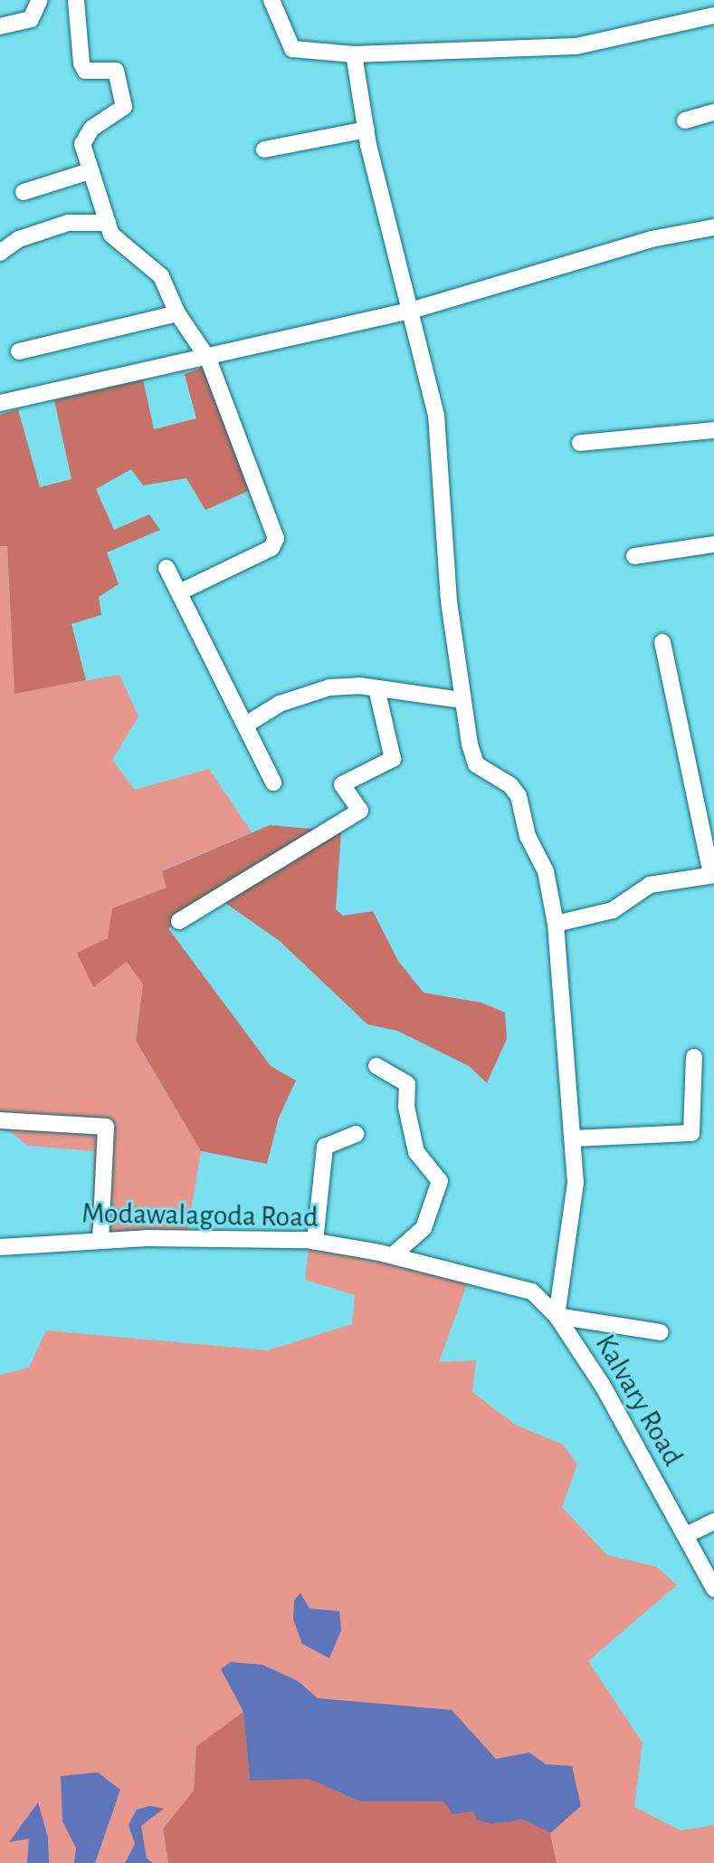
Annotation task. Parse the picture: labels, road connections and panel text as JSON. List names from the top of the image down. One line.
{"streets":{"street":["Modawalagoda Road","Kalvary Road"]},"crossings":[["Modawalagoda Road","Kalvary Road"]]}
